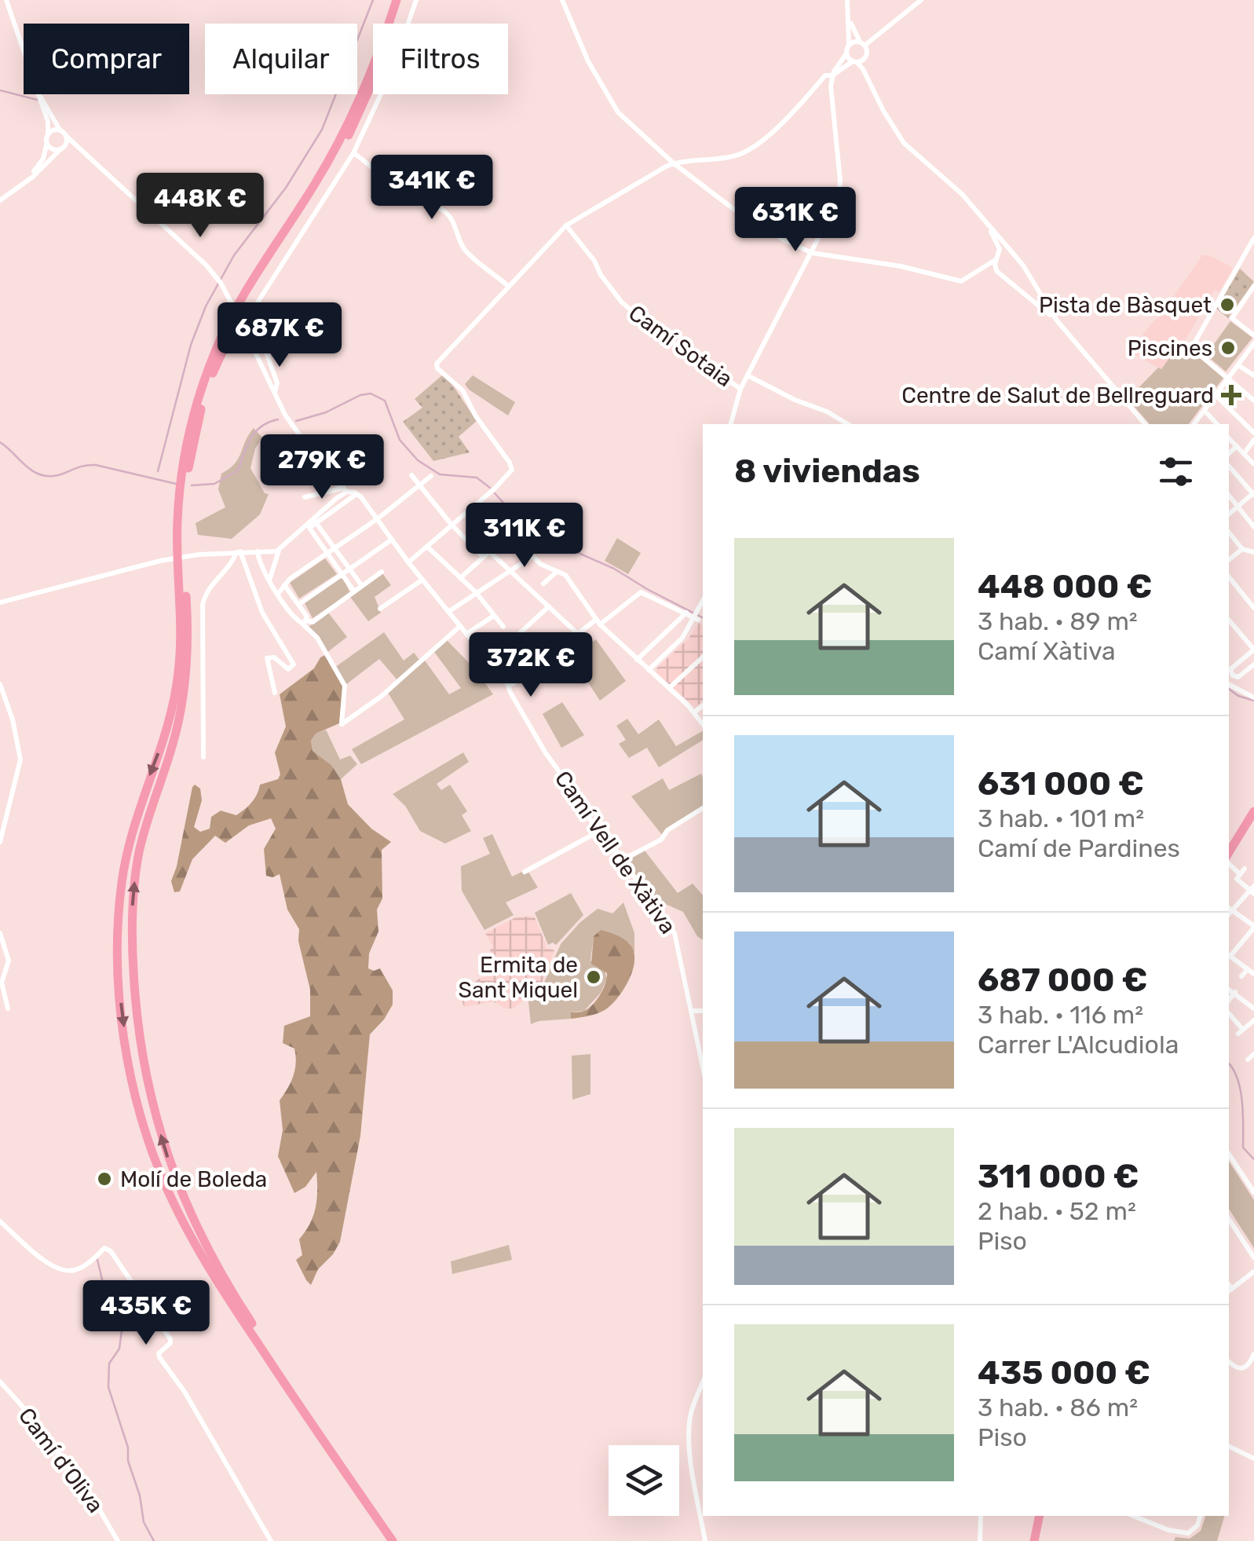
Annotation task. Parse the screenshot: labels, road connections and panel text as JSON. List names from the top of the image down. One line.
{"streets":{"street":["Camí Sotaia","Camí Vell de Xàtiva","Camí d’Oliva"]},"places":{"other":["Pista de Bàsquet","Piscines","Ermita de Sant Miquel","Molí de Boleda"],"health":["Centre de Salut de Bellreguard"]},"page":{"chip":["Comprar","Alquilar","Filtros"],"price":["341K €","448K €","631K €","687K €","279K €","311K €","372K €","435K €"],"heading":"8 viviendas","list":[{"name":"448 000 €","note":"3 hab. · 89 m² · Camí Xàtiva"},{"name":"631 000 €","note":"3 hab. · 101 m² · Camí de Pardines"},{"name":"687 000 €","note":"3 hab. · 116 m² · Carrer L'Alcudiola"},{"name":"311 000 €","note":"2 hab. · 52 m² · Piso"},{"name":"435 000 €","note":"3 hab. · 86 m² · Piso"}]}}
